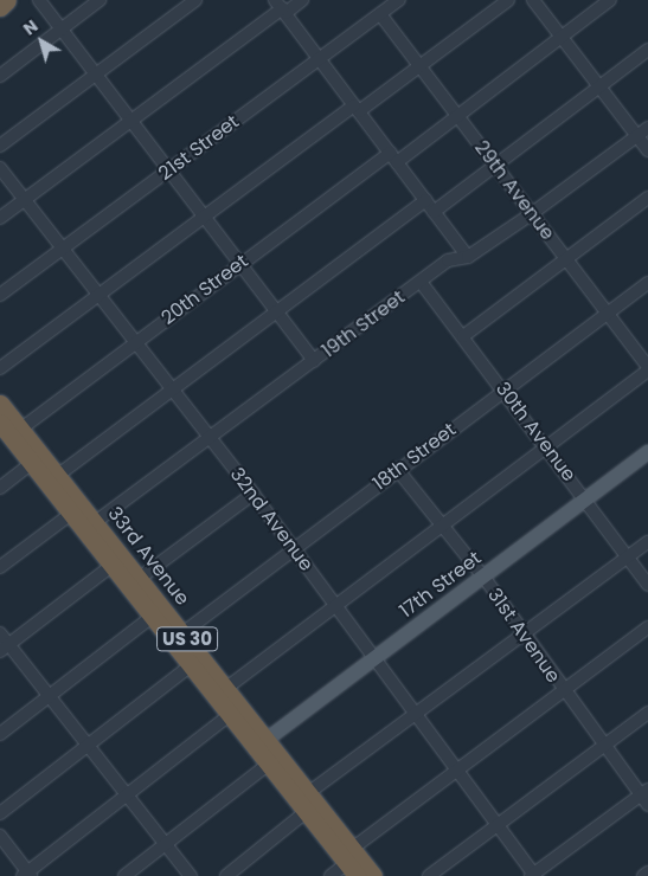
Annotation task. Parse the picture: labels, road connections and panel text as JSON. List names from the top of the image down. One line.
{"streets":{"highway":["33rd Avenue","US 30"],"main road":["17th Street"],"street":["21st Street","29th Avenue","20th Street","19th Street","30th Avenue","18th Street","32nd Avenue","31st Avenue"]},"crossings":[["21st Street","29th Avenue"],["21st Street","32nd Avenue"],["29th Avenue","20th Street"],["29th Avenue","19th Street"],["29th Avenue","18th Street"],["20th Street","32nd Avenue"],["20th Street","33rd Avenue"],["19th Street","30th Avenue"],["19th Street","32nd Avenue"],["19th Street","33rd Avenue"],["30th Avenue","18th Street"],["30th Avenue","17th Street"],["18th Street","32nd Avenue"],["18th Street","33rd Avenue"],["18th Street","31st Avenue"],["32nd Avenue","17th Street"],["33rd Avenue","17th Street"],["17th Street","31st Avenue"]],"north":"top left"}
